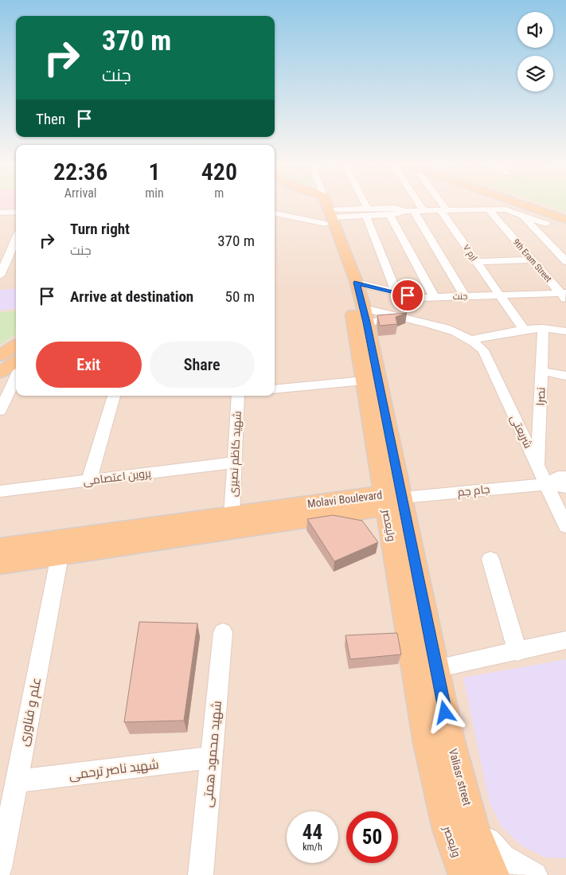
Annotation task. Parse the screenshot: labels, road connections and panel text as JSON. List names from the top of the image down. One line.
{"streets":{"main road":["Molavi Boulevard","ولیعصر","Valiasr street"],"street":["اِرم ۷","9th Eram Street","جنت","نصرا","شریعتی","شهید کاظم نصیری","پروین اعتصامی","جام جم","علم و فناوری","شهید محمود همتی","شهید ناصر ترحمی"]},"crossings":[["اِرم ۷","جنت"],["9th Eram Street","جنت"],["جنت","Valiasr street"],["نصرا","شریعتی"],["شریعتی","جام جم"],["شریعتی","ولیعصر"],["شریعتی","Valiasr street"],["شهید کاظم نصیری","پروین اعتصامی"],["شهید کاظم نصیری","Molavi Boulevard"],["جام جم","Molavi Boulevard"],["جام جم","ولیعصر"],["جام جم","Valiasr street"],["Molavi Boulevard","ولیعصر"],["Molavi Boulevard","علم و فناوری"],["Molavi Boulevard","Valiasr street"],["ولیعصر","Valiasr street"],["علم و فناوری","شهید ناصر ترحمی"],["شهید محمود همتی","شهید ناصر ترحمی"]],"page":{"turn":["370 m","جنت"],"then":"Then","eta":["22:36","Arrival","1","min","420","m"],"list":[{"name":"Turn right","note":"جنت","value":"370 m"},{"name":"Arrive at destination","value":"50 m"}],"buttons":["Exit","Share"],"speed":"44 km/h","limit":"50"}}
